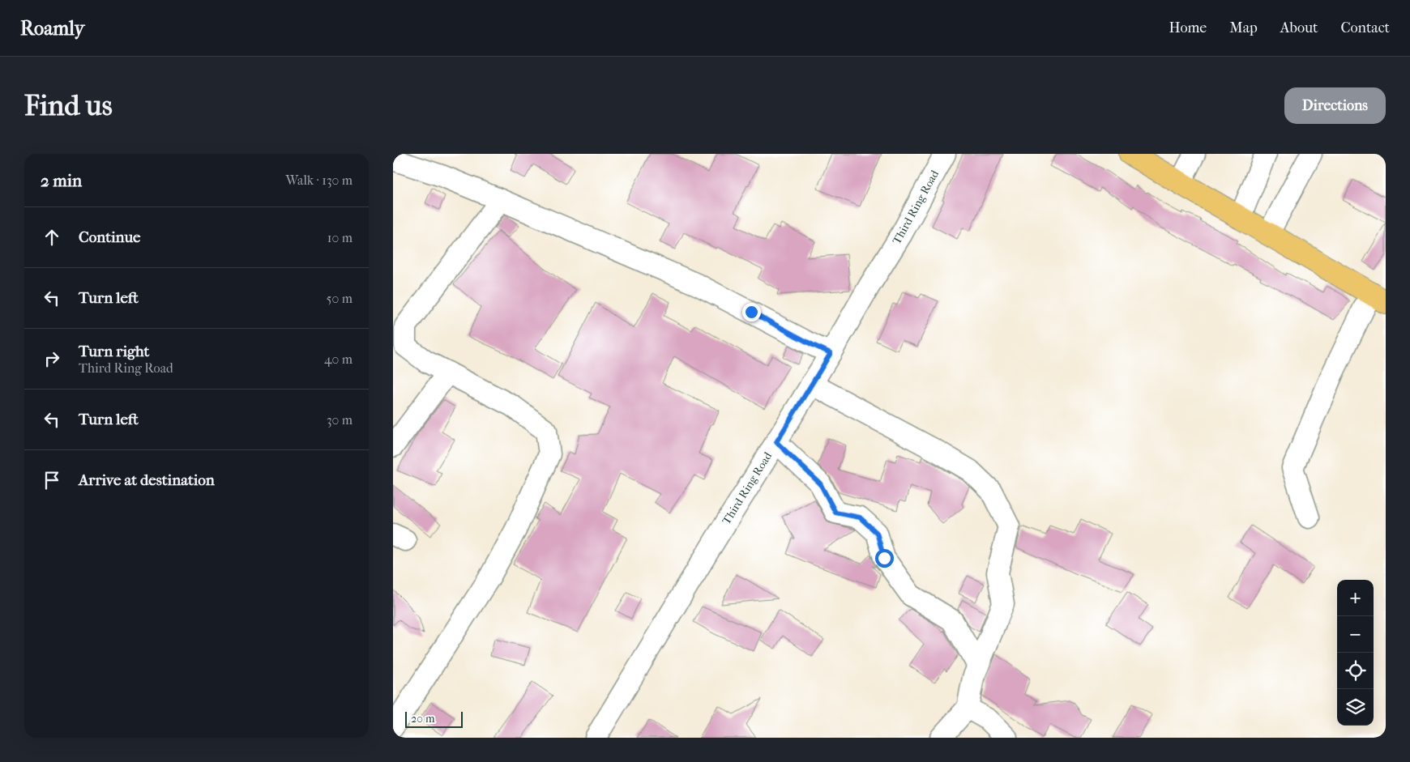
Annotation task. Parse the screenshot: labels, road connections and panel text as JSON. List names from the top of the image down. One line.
{"streets":{"street":["Third Ring Road"]},"scale_bar":"20 m","page":{"header":"Roamly","nav":["Home","Map","About","Contact"],"buttons":"Directions","title":"Find us","heading":["2 min","Walk · 130 m"],"list":[["Continue","10 m"],["Turn left","50 m"],["Turn right","Third Ring Road","40 m"],["Turn left","30 m"],"Arrive at destination"],"map_buttons":["+","−"],"scale":"20 m"}}
